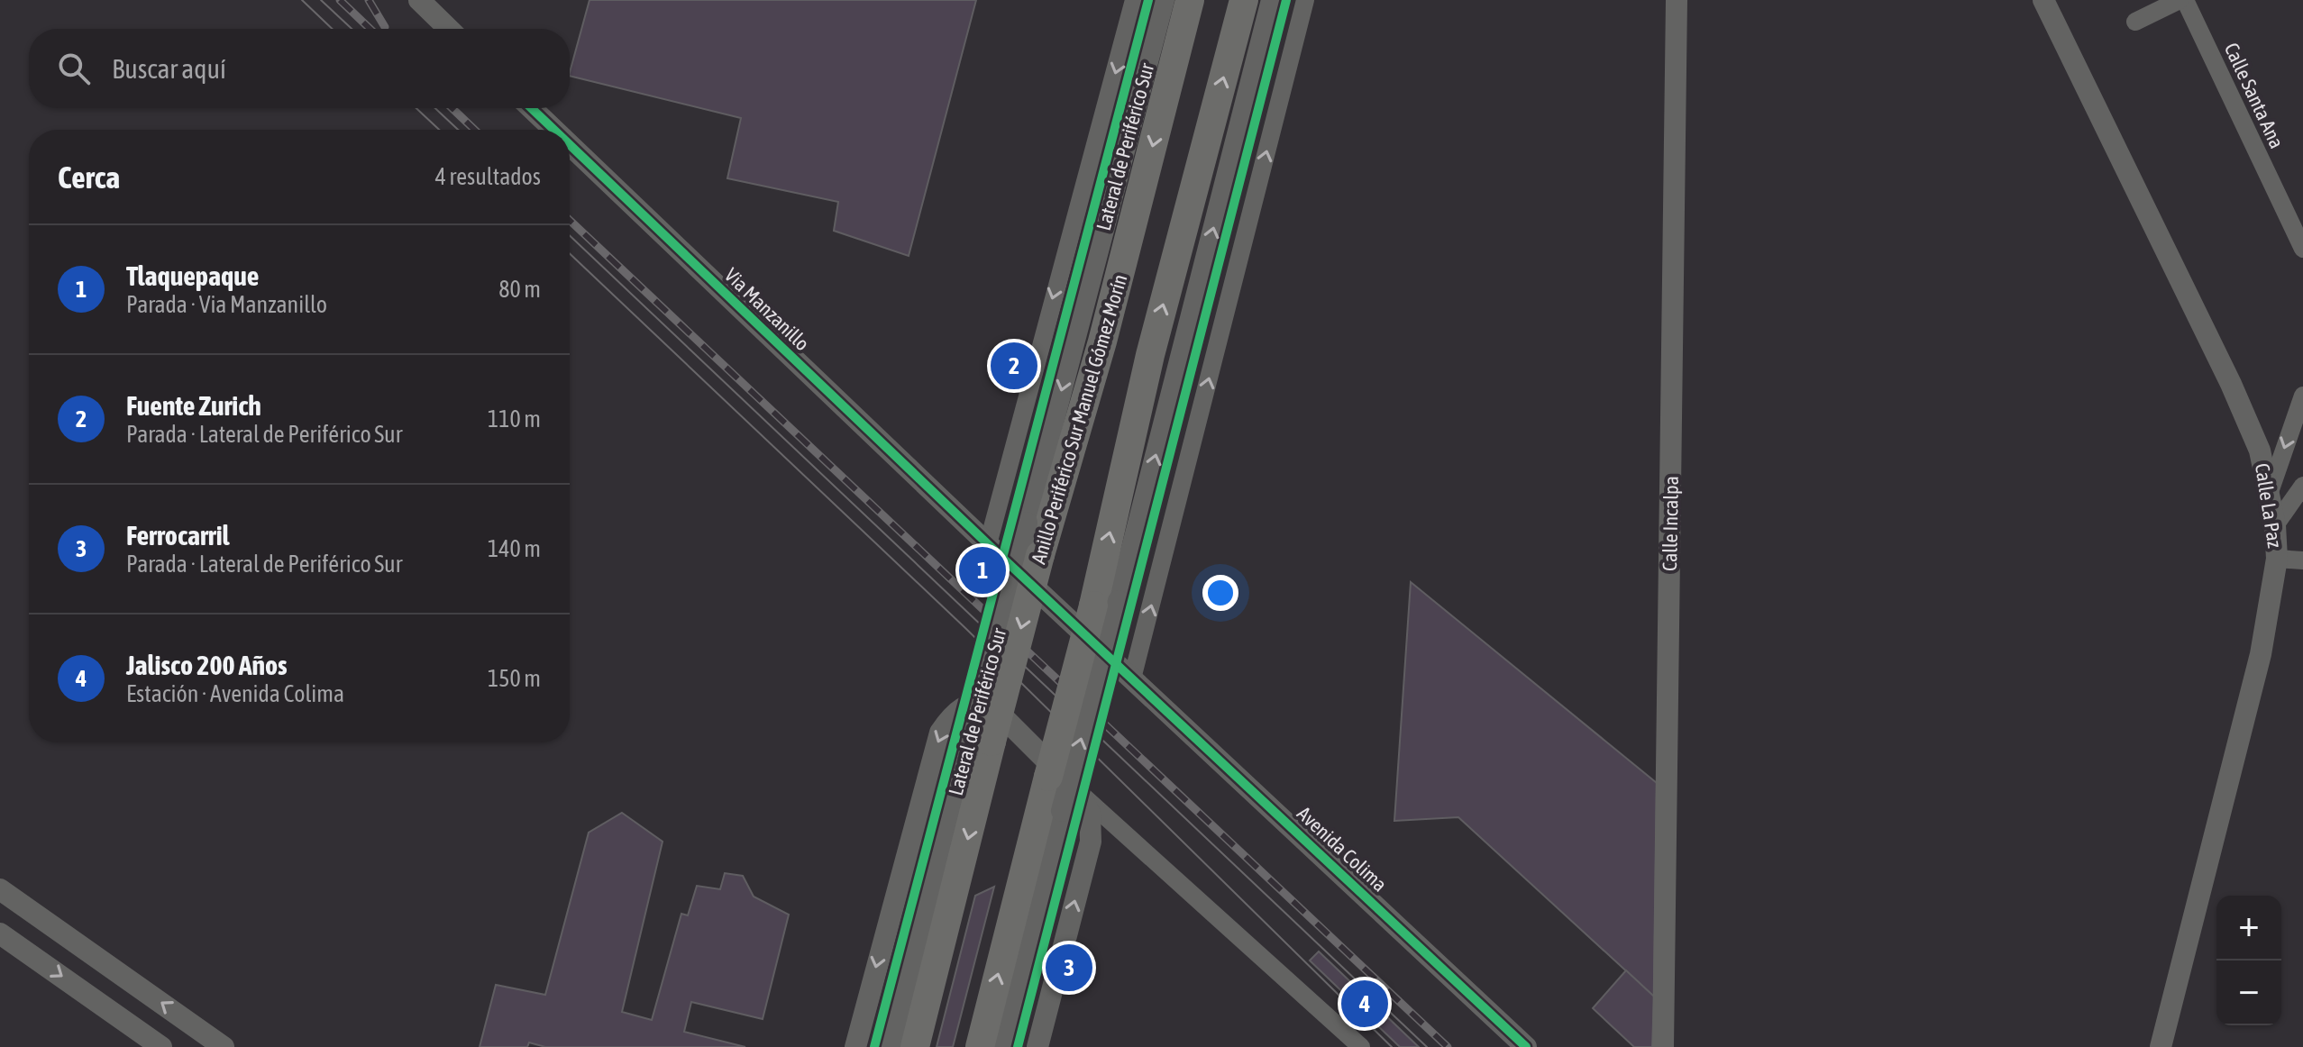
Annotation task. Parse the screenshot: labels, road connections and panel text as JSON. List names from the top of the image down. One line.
{"streets":{"highway":["Anillo Periférico Sur Manuel Gómez Morín"],"street":["Calle Santa Ana","Lateral de Periférico Sur","Via Manzanillo","Calle La Paz","Calle Incalpa","Avenida Colima"]},"crossings":[["Lateral de Periférico Sur","Anillo Periférico Sur Manuel Gómez Morín"],["Via Manzanillo","Avenida Colima"]],"page":{"search":"Buscar aquí","heading":["Cerca","4 resultados"],"list":[{"mark":"1","name":"Tlaquepaque","note":"Parada · Via Manzanillo","value":"80 m"},{"mark":"2","name":"Fuente Zurich","note":"Parada · Lateral de Periférico Sur","value":"110 m"},{"mark":"3","name":"Ferrocarril","note":"Parada · Lateral de Periférico Sur","value":"140 m"},{"mark":"4","name":"Jalisco 200 Años","note":"Estación · Avenida Colima","value":"150 m"}],"pins":["2","1","3","4"],"map_buttons":["+","−"]}}
